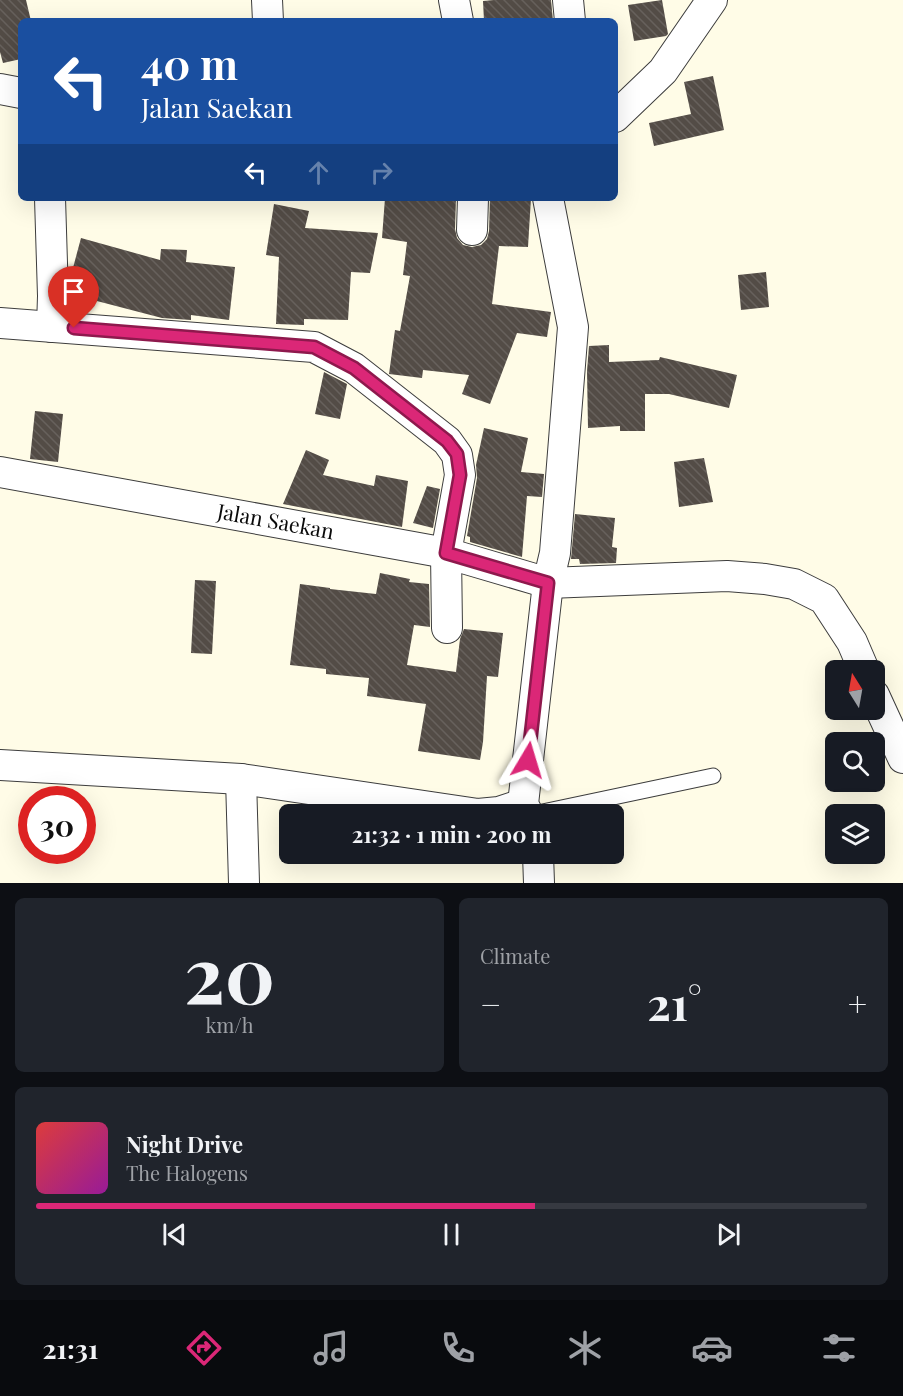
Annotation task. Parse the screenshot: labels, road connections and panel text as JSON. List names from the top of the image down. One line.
{"streets":{"street":["Jalan Saekan"]},"north":"top","page":{"turn":["40 m","Jalan Saekan"],"limit":"30","trip":"21:32 · 1 min · 200 m","tile":[["20","km/h"],"Climate"],"heat":["−","21°","+"],"song":["Night Drive","The Halogens"],"tabs":"21:31"}}
